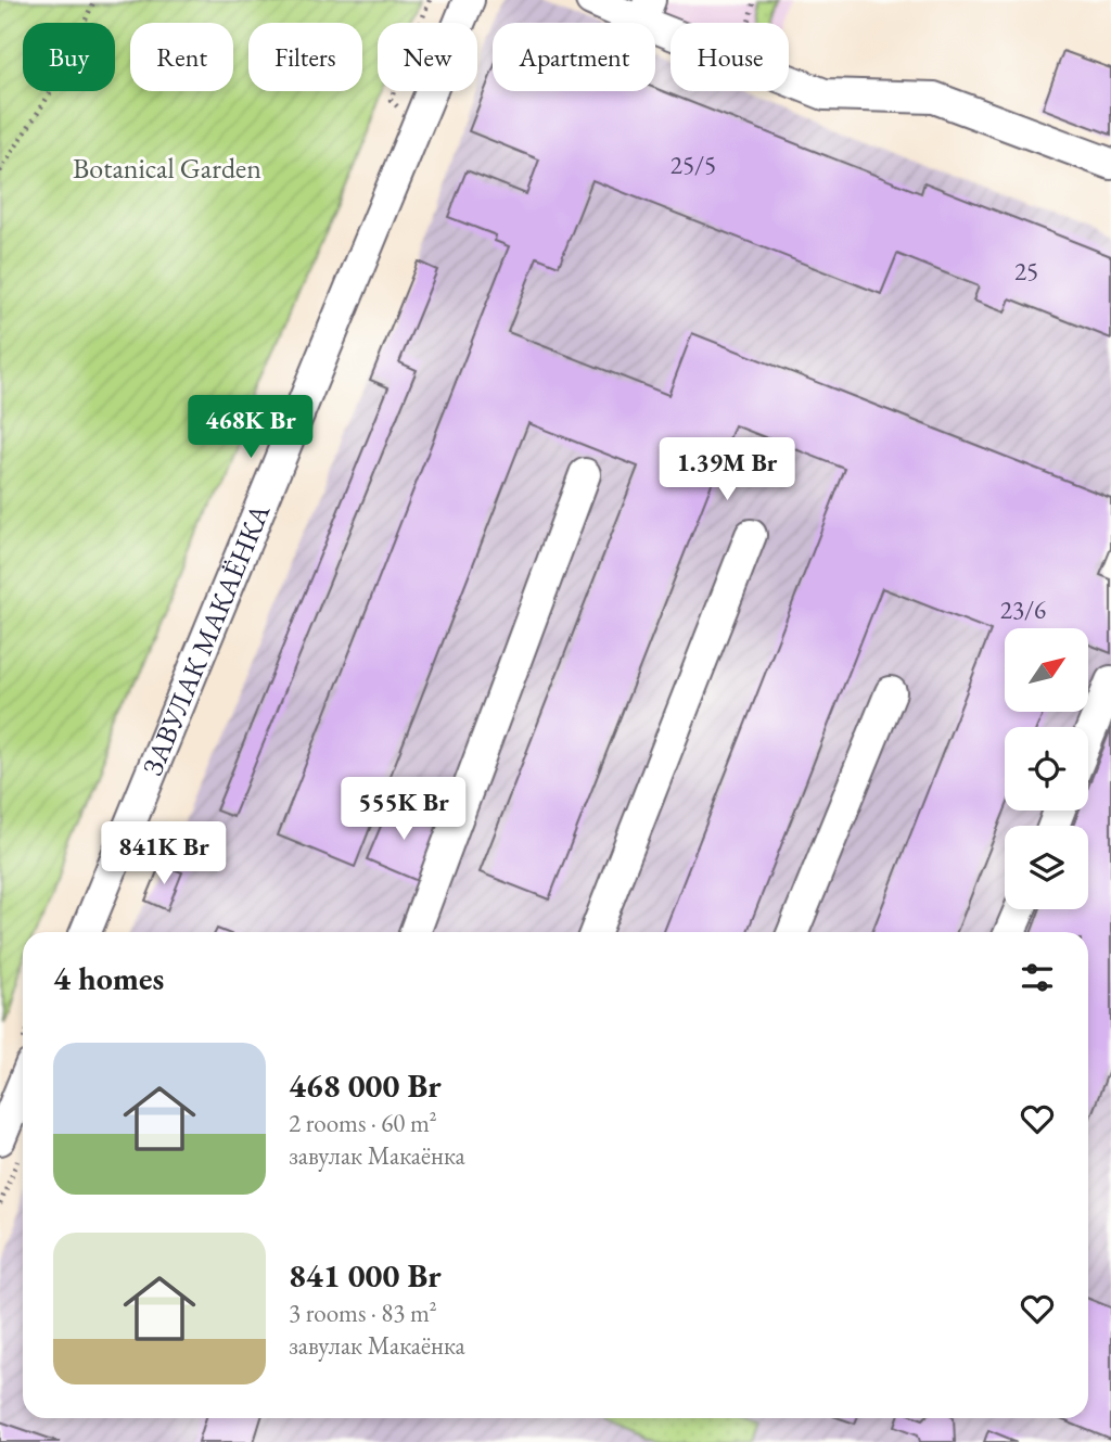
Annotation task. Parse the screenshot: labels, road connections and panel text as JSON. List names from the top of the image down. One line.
{"streets":{"street":["ЗАВУЛАК МАКАЁНКА"]},"parks":["Botanical Garden"],"house_numbers":["25/5","25","23/6"],"north":"top right","page":{"chip":["Buy","Rent","Filters","New","Apartment","House"],"price":["468K Br","1.39M Br","555K Br","841K Br"],"heading":"4 homes","list":[{"name":"468 000 Br","note":"2 rooms · 60 m² · завулак Макаёнка"},{"name":"841 000 Br","note":"3 rooms · 83 m² · завулак Макаёнка"}]}}
